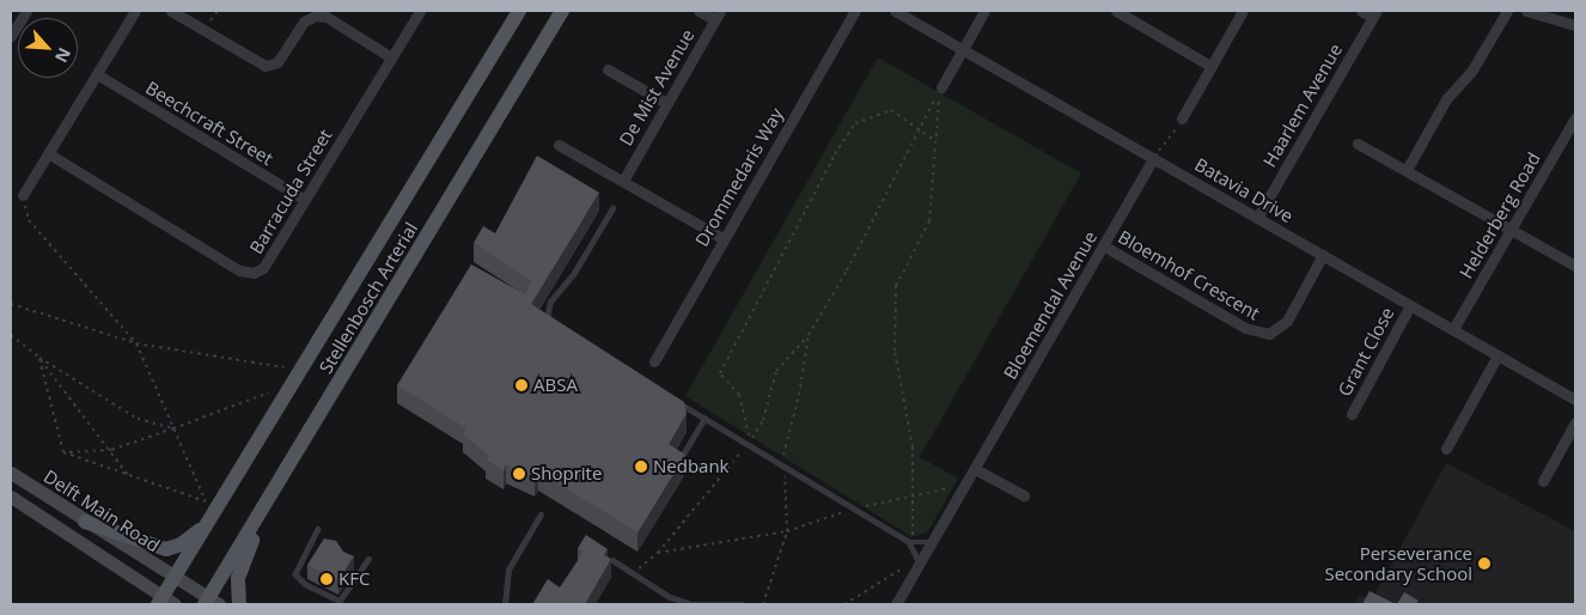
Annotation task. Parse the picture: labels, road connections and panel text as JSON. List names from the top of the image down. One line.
{"streets":{"main road":["Stellenbosch Arterial"],"street":["De Mist Avenue","Haarlem Avenue","Beechcraft Street","Drommedaris Way","Batavia Drive","Barracuda Street","Helderberg Road","Bloemhof Crescent","Bloemendal Avenue","Grant Close","Delft Main Road"]},"crossings":[["Haarlem Avenue","Batavia Drive"],["Beechcraft Street","Barracuda Street"],["Batavia Drive","Helderberg Road"],["Batavia Drive","Bloemhof Crescent"],["Batavia Drive","Bloemendal Avenue"],["Batavia Drive","Grant Close"],["Bloemhof Crescent","Bloemendal Avenue"],["Stellenbosch Arterial","Delft Main Road"]],"places":["ABSA","Nedbank","Shoprite","Perseverance Secondary School","KFC"],"north":"bottom right"}
